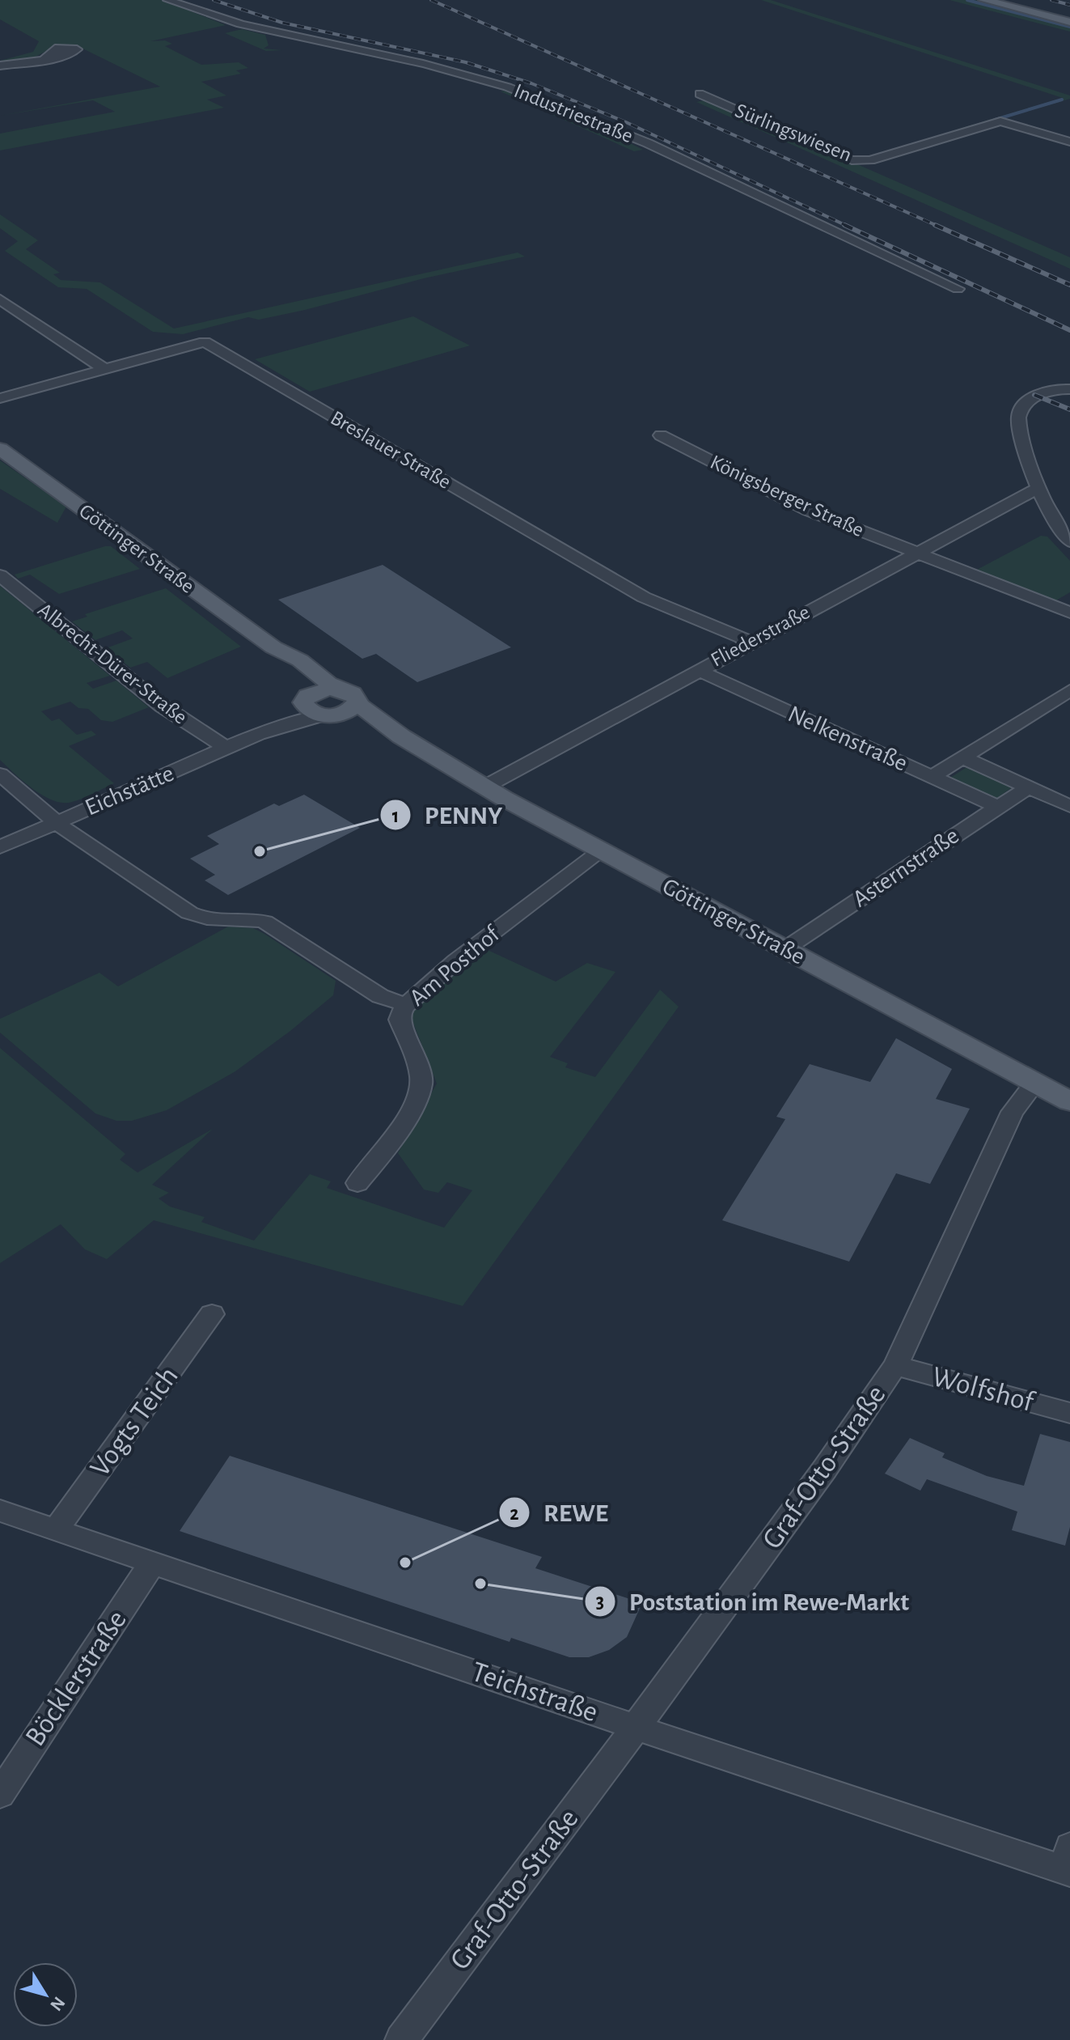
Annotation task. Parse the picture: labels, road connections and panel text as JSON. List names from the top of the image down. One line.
{"streets":{"main road":["Göttinger Straße"],"street":["Industriestraße","Sürlingswiesen","Breslauer Straße","Königsberger Straße","Fliederstraße","Albrecht-Dürer-Straße","Nelkenstraße","Eichstätte","Asternstraße","Am Posthof","Wolfshof","Vogts Teich","Graf-Otto-Straße","Böcklerstraße","Teichstraße"]},"crossings":[["Breslauer Straße","Fliederstraße"],["Königsberger Straße","Fliederstraße"],["Göttinger Straße","Fliederstraße"],["Göttinger Straße","Eichstätte"],["Göttinger Straße","Asternstraße"],["Göttinger Straße","Am Posthof"],["Göttinger Straße","Graf-Otto-Straße"],["Fliederstraße","Nelkenstraße"],["Albrecht-Dürer-Straße","Eichstätte"],["Nelkenstraße","Asternstraße"],["Wolfshof","Graf-Otto-Straße"],["Vogts Teich","Teichstraße"],["Graf-Otto-Straße","Teichstraße"],["Böcklerstraße","Teichstraße"]],"places":["PENNY","REWE","Poststation im Rewe-Markt"],"north":"bottom right"}
